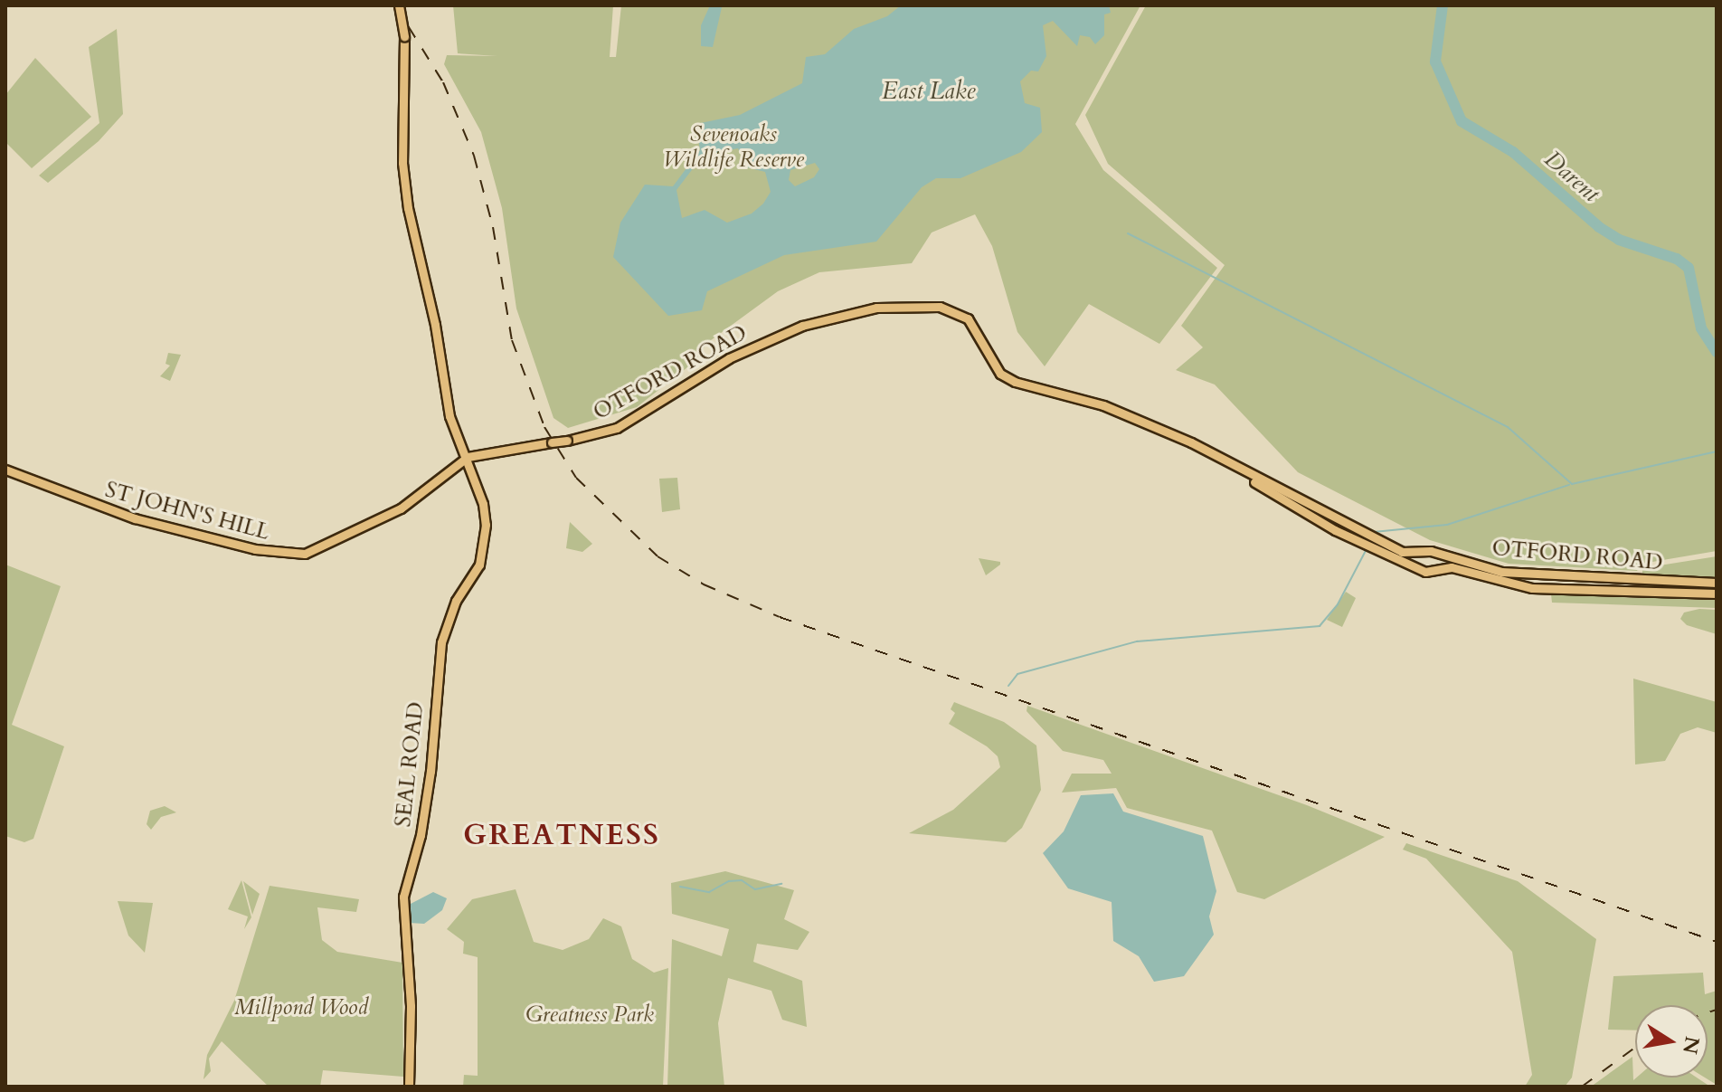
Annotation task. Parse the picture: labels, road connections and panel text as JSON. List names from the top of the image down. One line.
{"streets":{"main road":["OTFORD ROAD","ST JOHN'S HILL","SEAL ROAD"]},"crossings":[["OTFORD ROAD","ST JOHN'S HILL"],["OTFORD ROAD","SEAL ROAD"],["ST JOHN'S HILL","SEAL ROAD"]],"districts":["GREATNESS"],"water":["East Lake","Darent"],"parks":["Sevenoaks Wildlife Reserve","Millpond Wood","Greatness Park"],"north":"right"}
